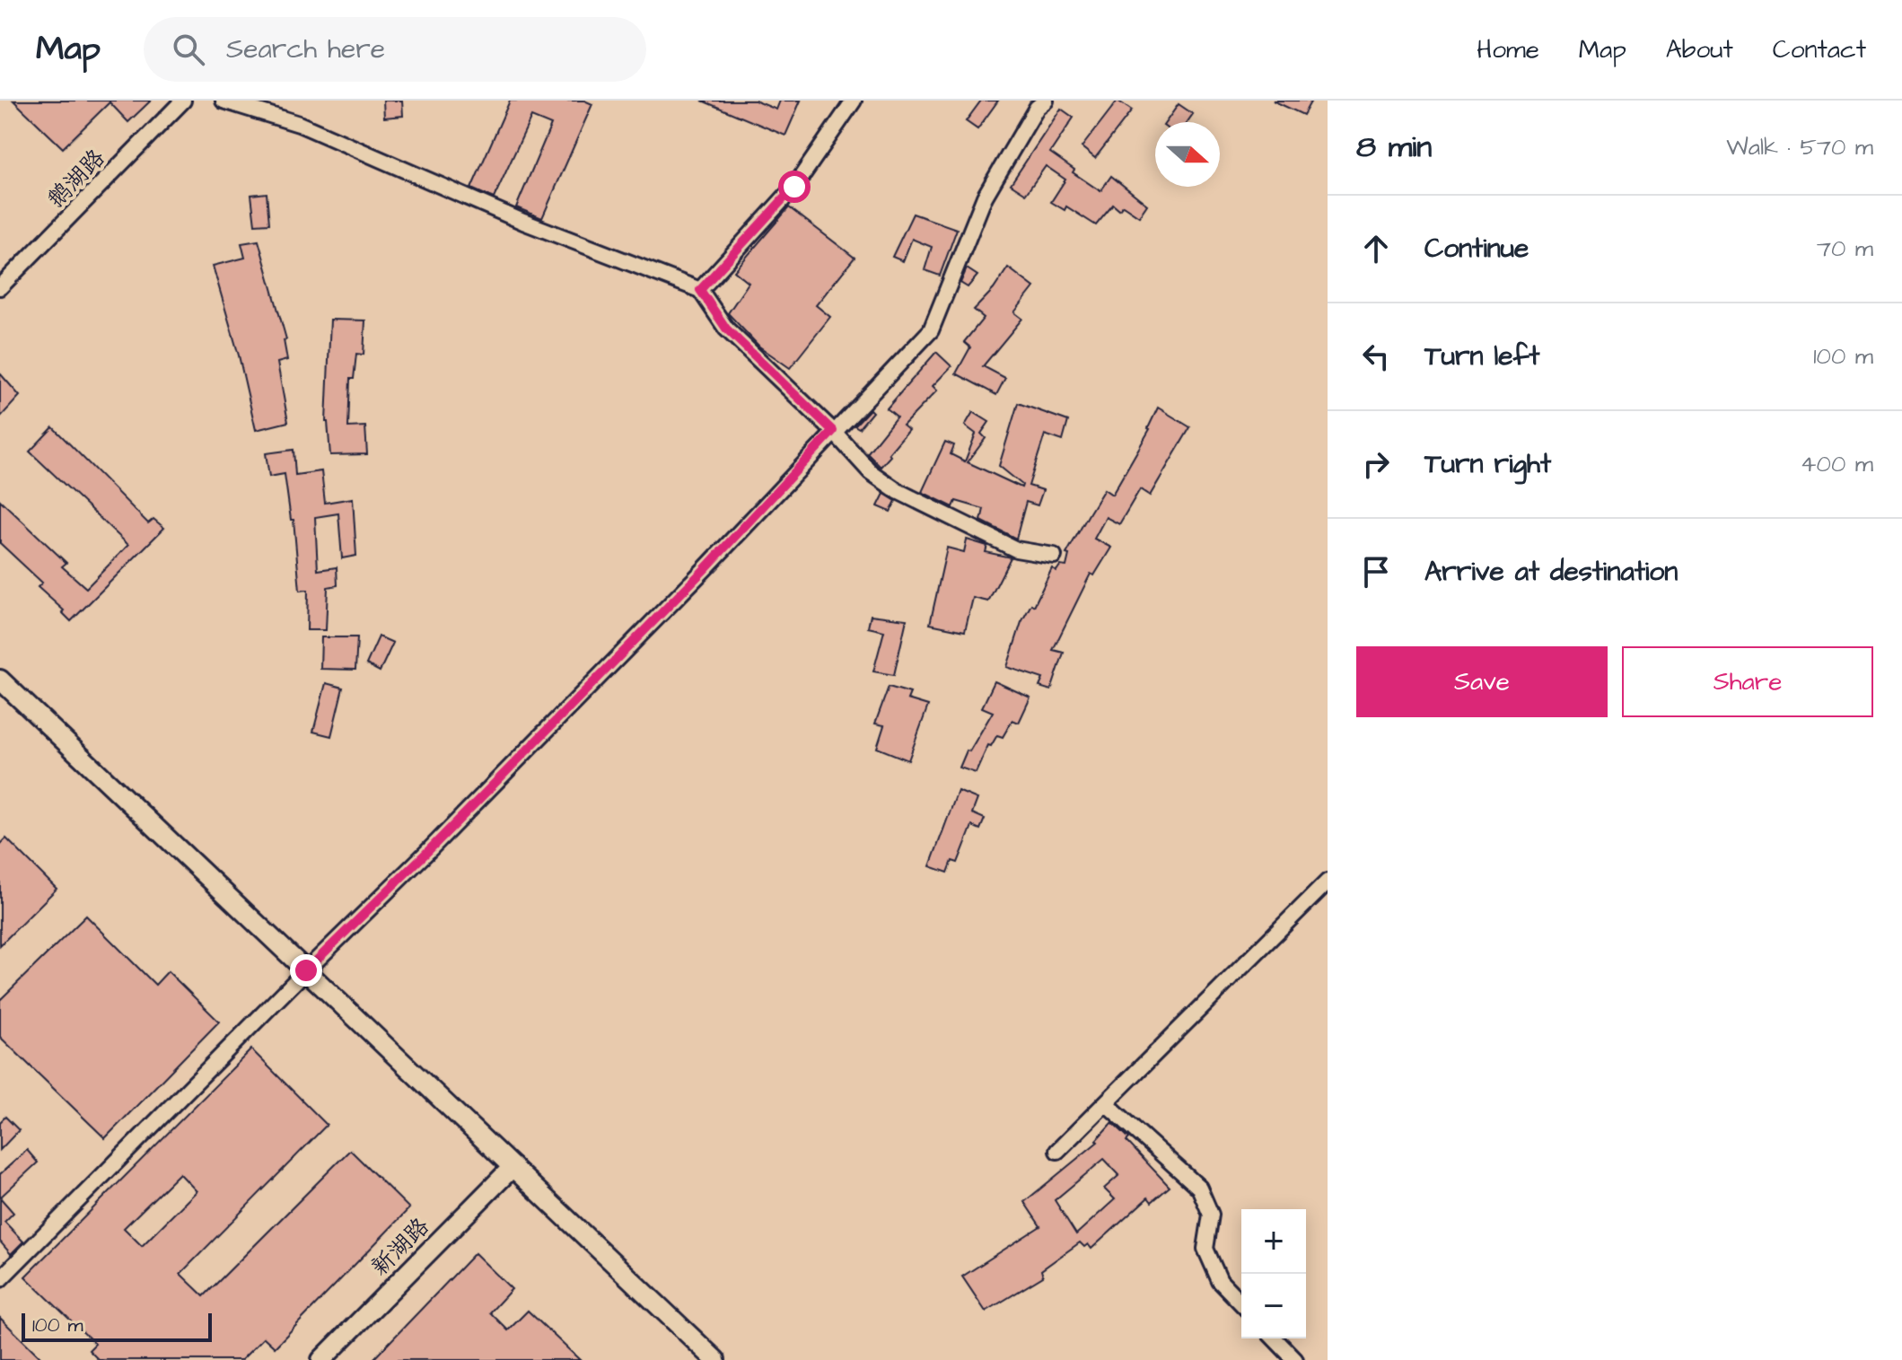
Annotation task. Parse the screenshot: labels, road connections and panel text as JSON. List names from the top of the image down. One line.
{"streets":{"street":["鹅湖路","新湖路"]},"scale_bar":"100 m","north":"right","page":{"header":"Map","search":"Search here","nav":["Home","Map","About","Contact"],"heading":["8 min","Walk · 570 m"],"list":[["Continue","70 m"],["Turn left","100 m"],["Turn right","400 m"],"Arrive at destination"],"buttons":["Save","Share"],"map_buttons":["+","−"],"scale":"100 m"}}
